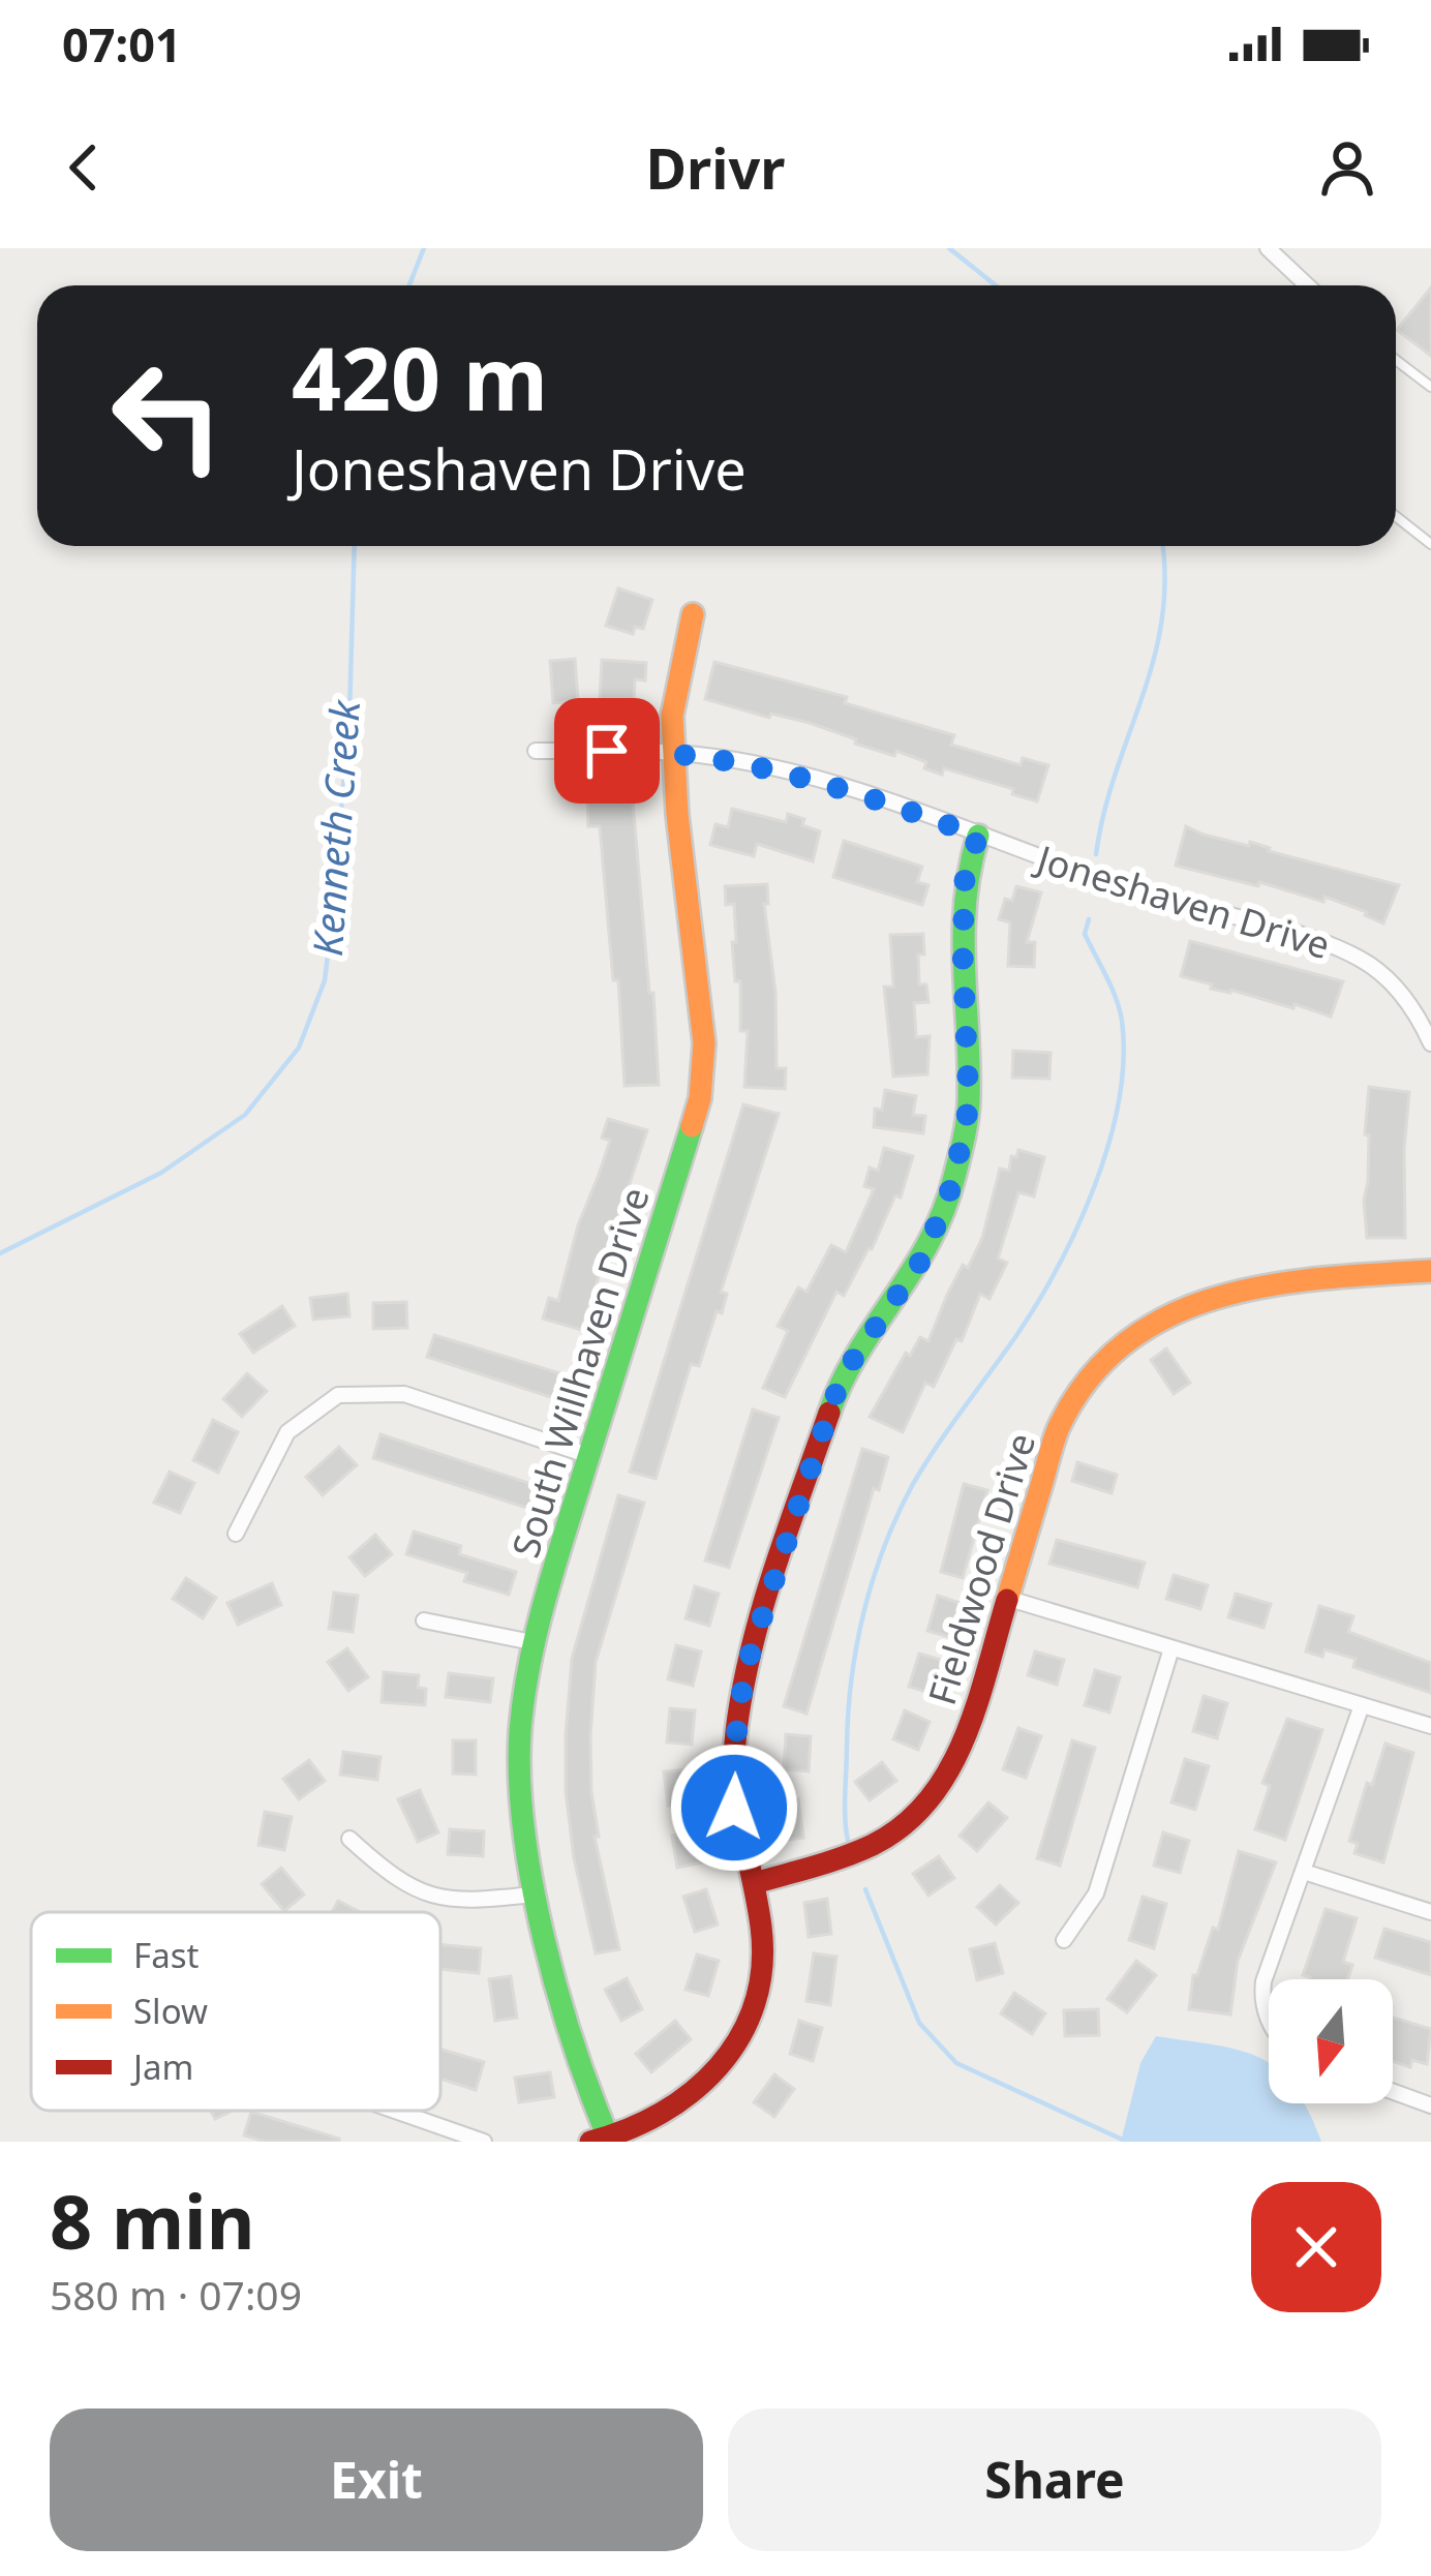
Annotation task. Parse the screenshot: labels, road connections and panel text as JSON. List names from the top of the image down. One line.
{"streets":{"street":["Joneshaven Drive","South Willhaven Drive","Fieldwood Drive"]},"crossings":[["Joneshaven Drive","South Willhaven Drive"]],"water":["Kenneth Creek"],"legend":["Fast","Slow","Jam"],"north":"bottom","page":{"status":"07:01","header":"Drivr","turn":["420 m","Joneshaven Drive"],"heading":["8 min","580 m · 07:09"],"buttons":["Exit","Share"]}}
